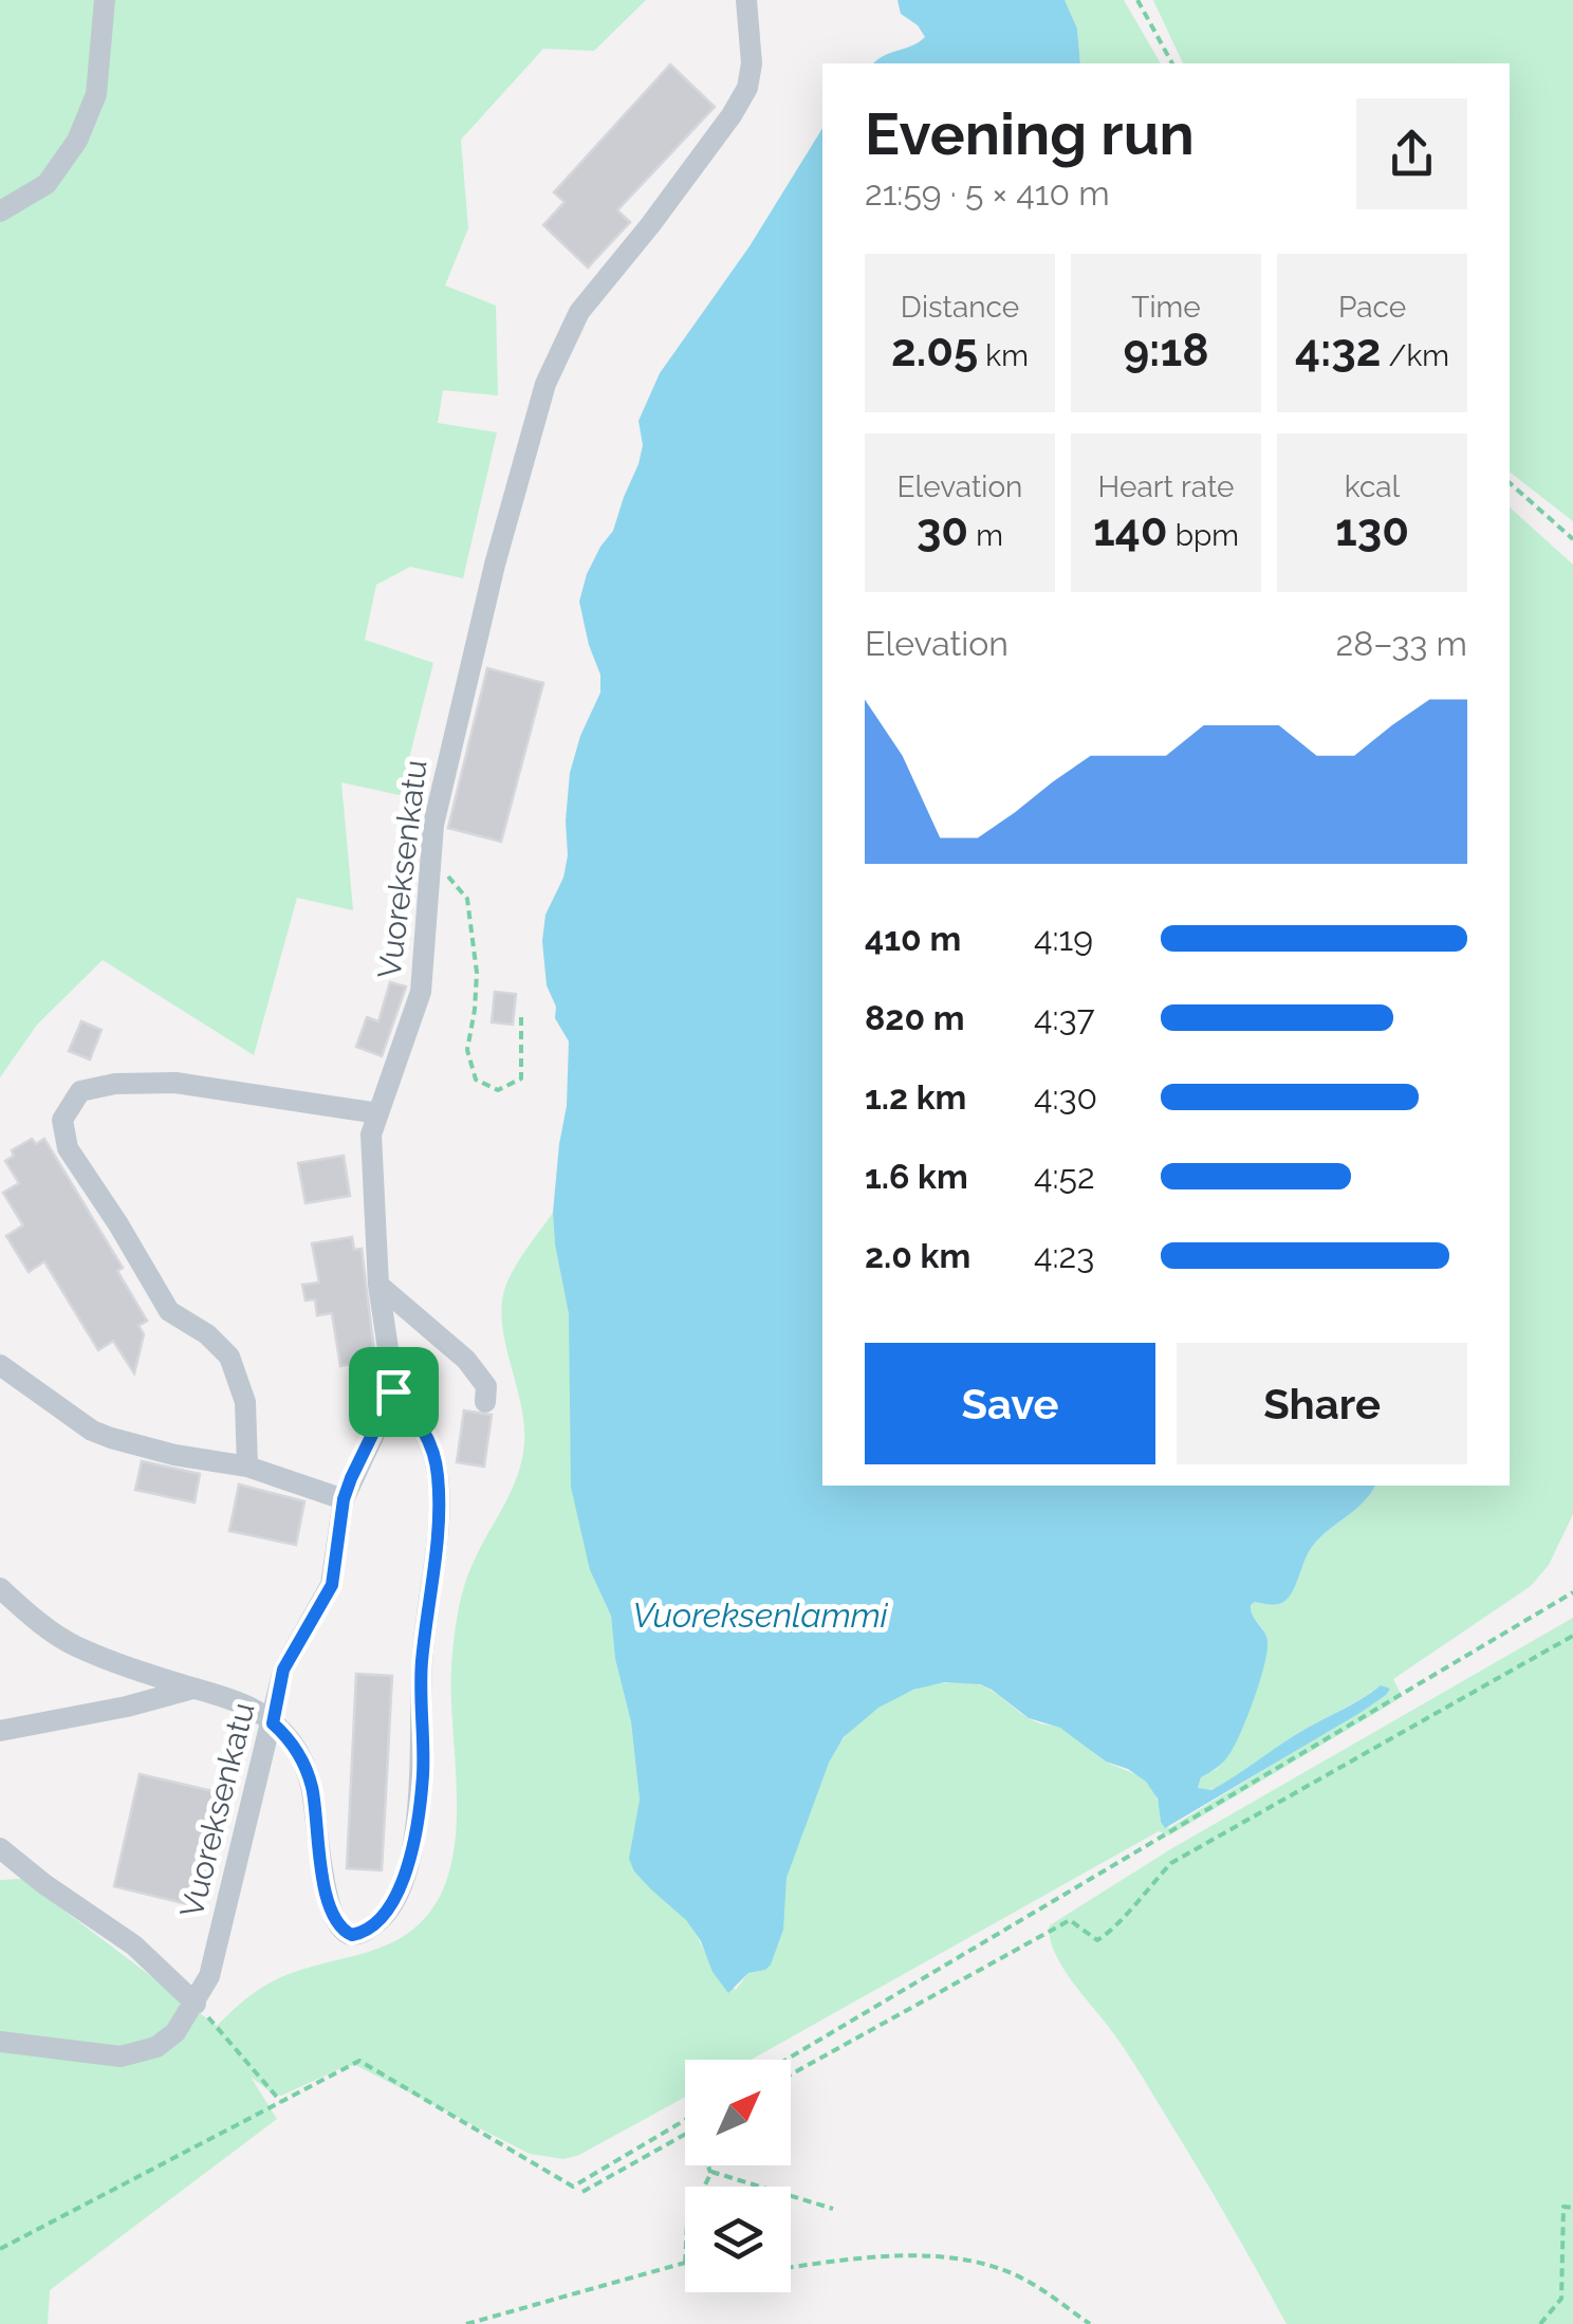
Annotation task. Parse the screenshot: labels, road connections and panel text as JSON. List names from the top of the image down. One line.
{"streets":{"street":["Vuoreksenkatu"]},"water":["Vuoreksenlammi"],"north":"top right","page":{"heading":["Evening run","21:59 · 5 × 410 m"],"stats":[["Distance","2.05 km"],["Time","9:18"],["Pace","4:32 /km"],["Elevation","30 m"],["Heart rate","140 bpm"],["kcal","130"]],"chart":["Elevation","28–33 m"],"list":[{"name":"410 m","note":"4:19"},{"name":"820 m","note":"4:37"},{"name":"1.2 km","note":"4:30"},{"name":"1.6 km","note":"4:52"},{"name":"2.0 km","note":"4:23"}],"buttons":["Save","Share"]}}
